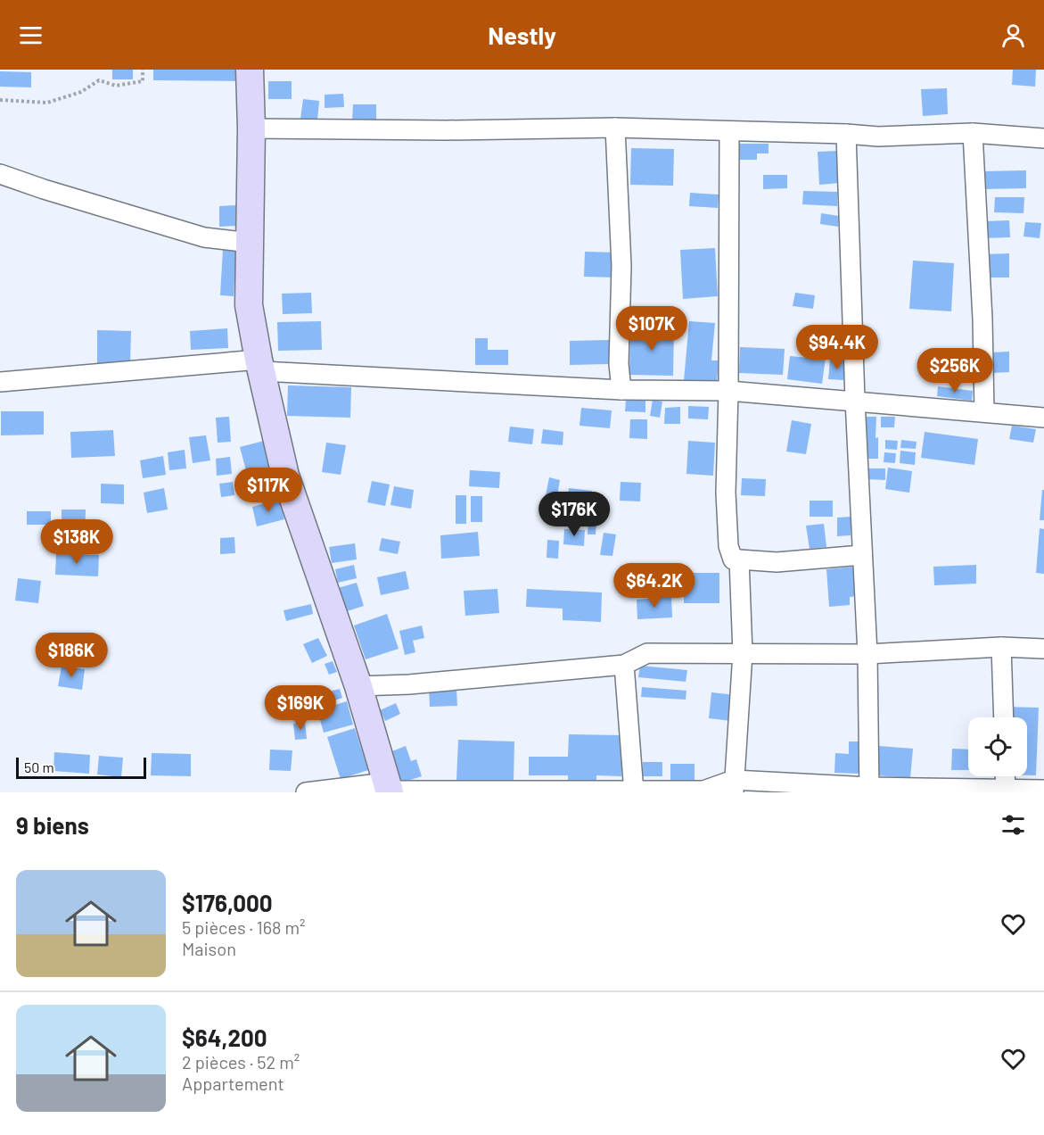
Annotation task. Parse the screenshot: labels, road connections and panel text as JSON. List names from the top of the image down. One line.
{"scale_bar":"50 m","page":{"header":"Nestly","price":["$107K","$94.4K","$256K","$117K","$176K","$138K","$64.2K","$186K","$169K"],"scale":"50 m","heading":"9 biens","list":[{"name":"$176,000","note":"5 pièces · 168 m² · Maison"},{"name":"$64,200","note":"2 pièces · 52 m² · Appartement"}]}}
